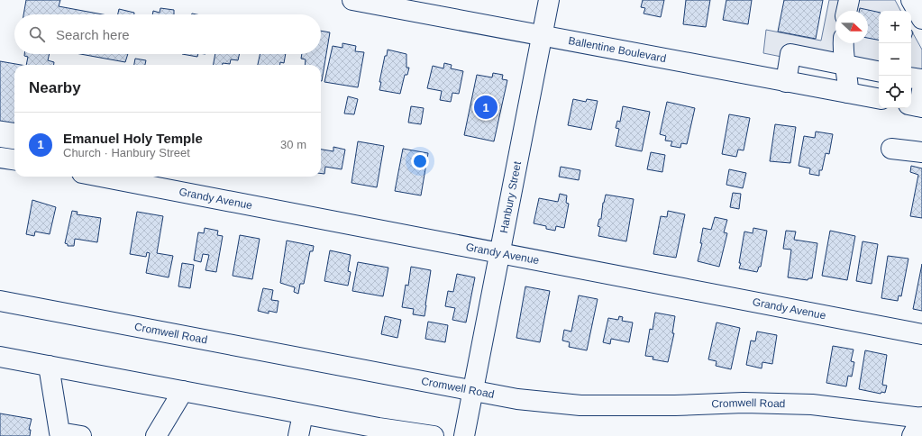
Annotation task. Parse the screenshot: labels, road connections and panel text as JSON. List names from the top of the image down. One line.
{"streets":{"street":["Ballentine Boulevard","Hanbury Street","Grandy Avenue","Cromwell Road"]},"crossings":[["Ballentine Boulevard","Hanbury Street"],["Hanbury Street","Grandy Avenue"],["Hanbury Street","Cromwell Road"]],"north":"right","page":{"map_buttons":["+","−"],"search":"Search here","heading":"Nearby","pins":"1","list":[{"mark":"1","name":"Emanuel Holy Temple","note":"Church · Hanbury Street","value":"30 m"}]}}
